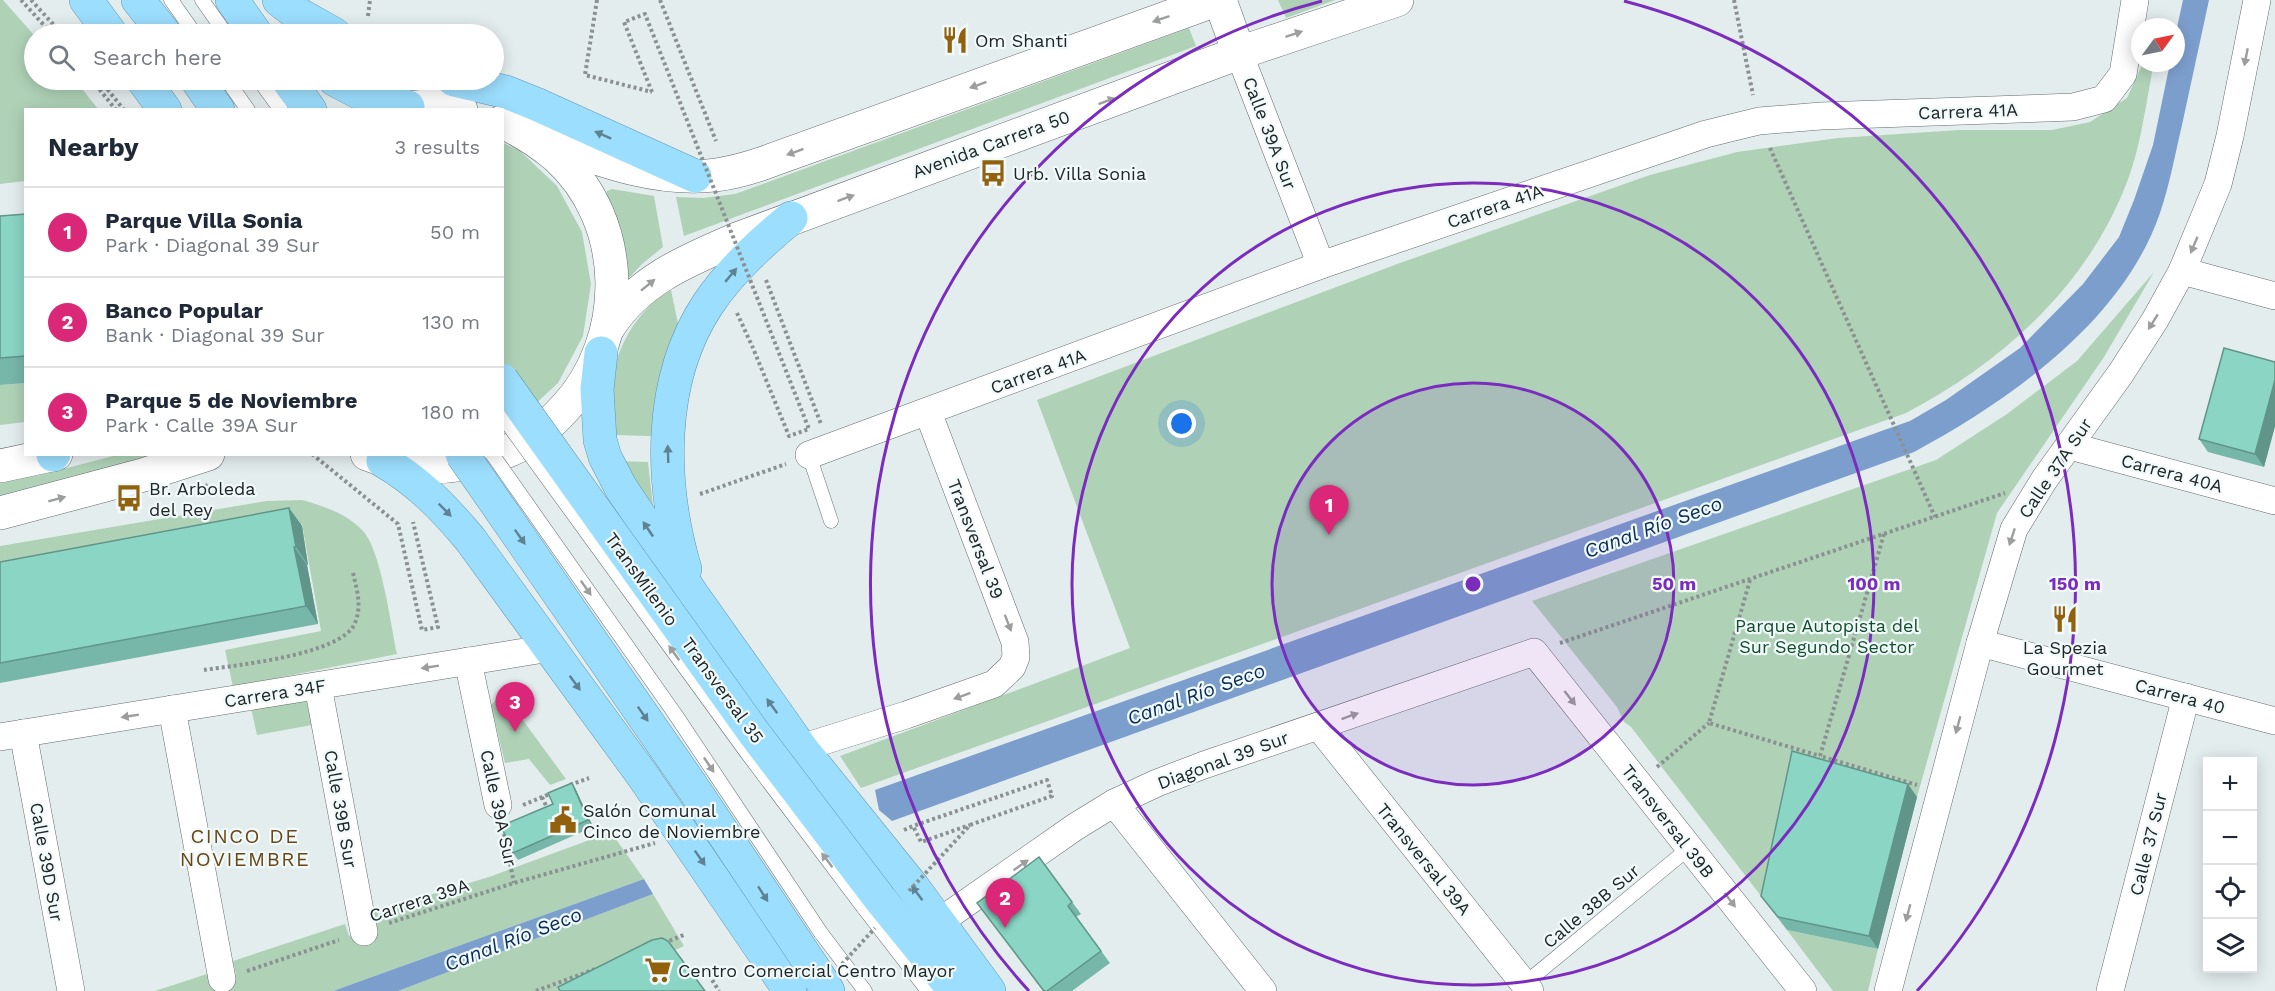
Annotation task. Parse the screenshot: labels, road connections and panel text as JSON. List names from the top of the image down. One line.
{"streets":{"highway":["Transversal 35"],"main road":["Calle 39A Sur","Avenida Carrera 50"],"street":["Carrera 41A","Calle 37A Sur","Carrera 40A","Transversal 39","Carrera 34F","Carrera 40","Diagonal 39 Sur","Calle 39B Sur","Transversal 39B","Calle 37 Sur","Transversal 39A","Calle 39D Sur"],"lane":["TransMilenio","Calle 38B Sur"],"path":["Carrera 39A"]},"crossings":[["Carrera 41A","Calle 39A Sur"],["Carrera 41A","Transversal 39"],["Calle 39A Sur","Avenida Carrera 50"],["Calle 39A Sur","Carrera 34F"],["Calle 39A Sur","Carrera 39A"],["Calle 37A Sur","Carrera 40A"],["Calle 37A Sur","Carrera 40"],["TransMilenio","Transversal 35"],["Carrera 34F","Calle 39B Sur"],["Carrera 34F","Calle 39D Sur"],["Carrera 40","Calle 37 Sur"],["Diagonal 39 Sur","Transversal 39B"],["Diagonal 39 Sur","Transversal 39A"],["Calle 39B Sur","Carrera 39A"],["Transversal 39B","Calle 38B Sur"],["Transversal 39A","Calle 38B Sur"]],"one_way":["Calle 37A Sur","Carrera 34F","Diagonal 39 Sur","Transversal 39B"],"districts":["CINCO DE NOVIEMBRE"],"water":["Canal Río Seco"],"parks":["Parque Autopista del Sur Segundo Sector"],"places":{"restaurant":["Om Shanti","La Spezia Gourmet"],"bus stop":["Urb. Villa Sonia","Br. Arboleda del Rey"],"public building":["Salón Comunal Cinco de Noviembre"],"supermarket":["Centro Comercial Centro Mayor"]},"north":"top right","page":{"search":"Search here","heading":["Nearby","3 results"],"list":[{"mark":"1","name":"Parque Villa Sonia","note":"Park · Diagonal 39 Sur","value":"50 m"},{"mark":"2","name":"Banco Popular","note":"Bank · Diagonal 39 Sur","value":"130 m"},{"mark":"3","name":"Parque 5 de Noviembre","note":"Park · Calle 39A Sur","value":"180 m"}],"pins":["1","3","2"],"map_buttons":["+","−"]},"rings":["50 m","100 m","150 m"]}
